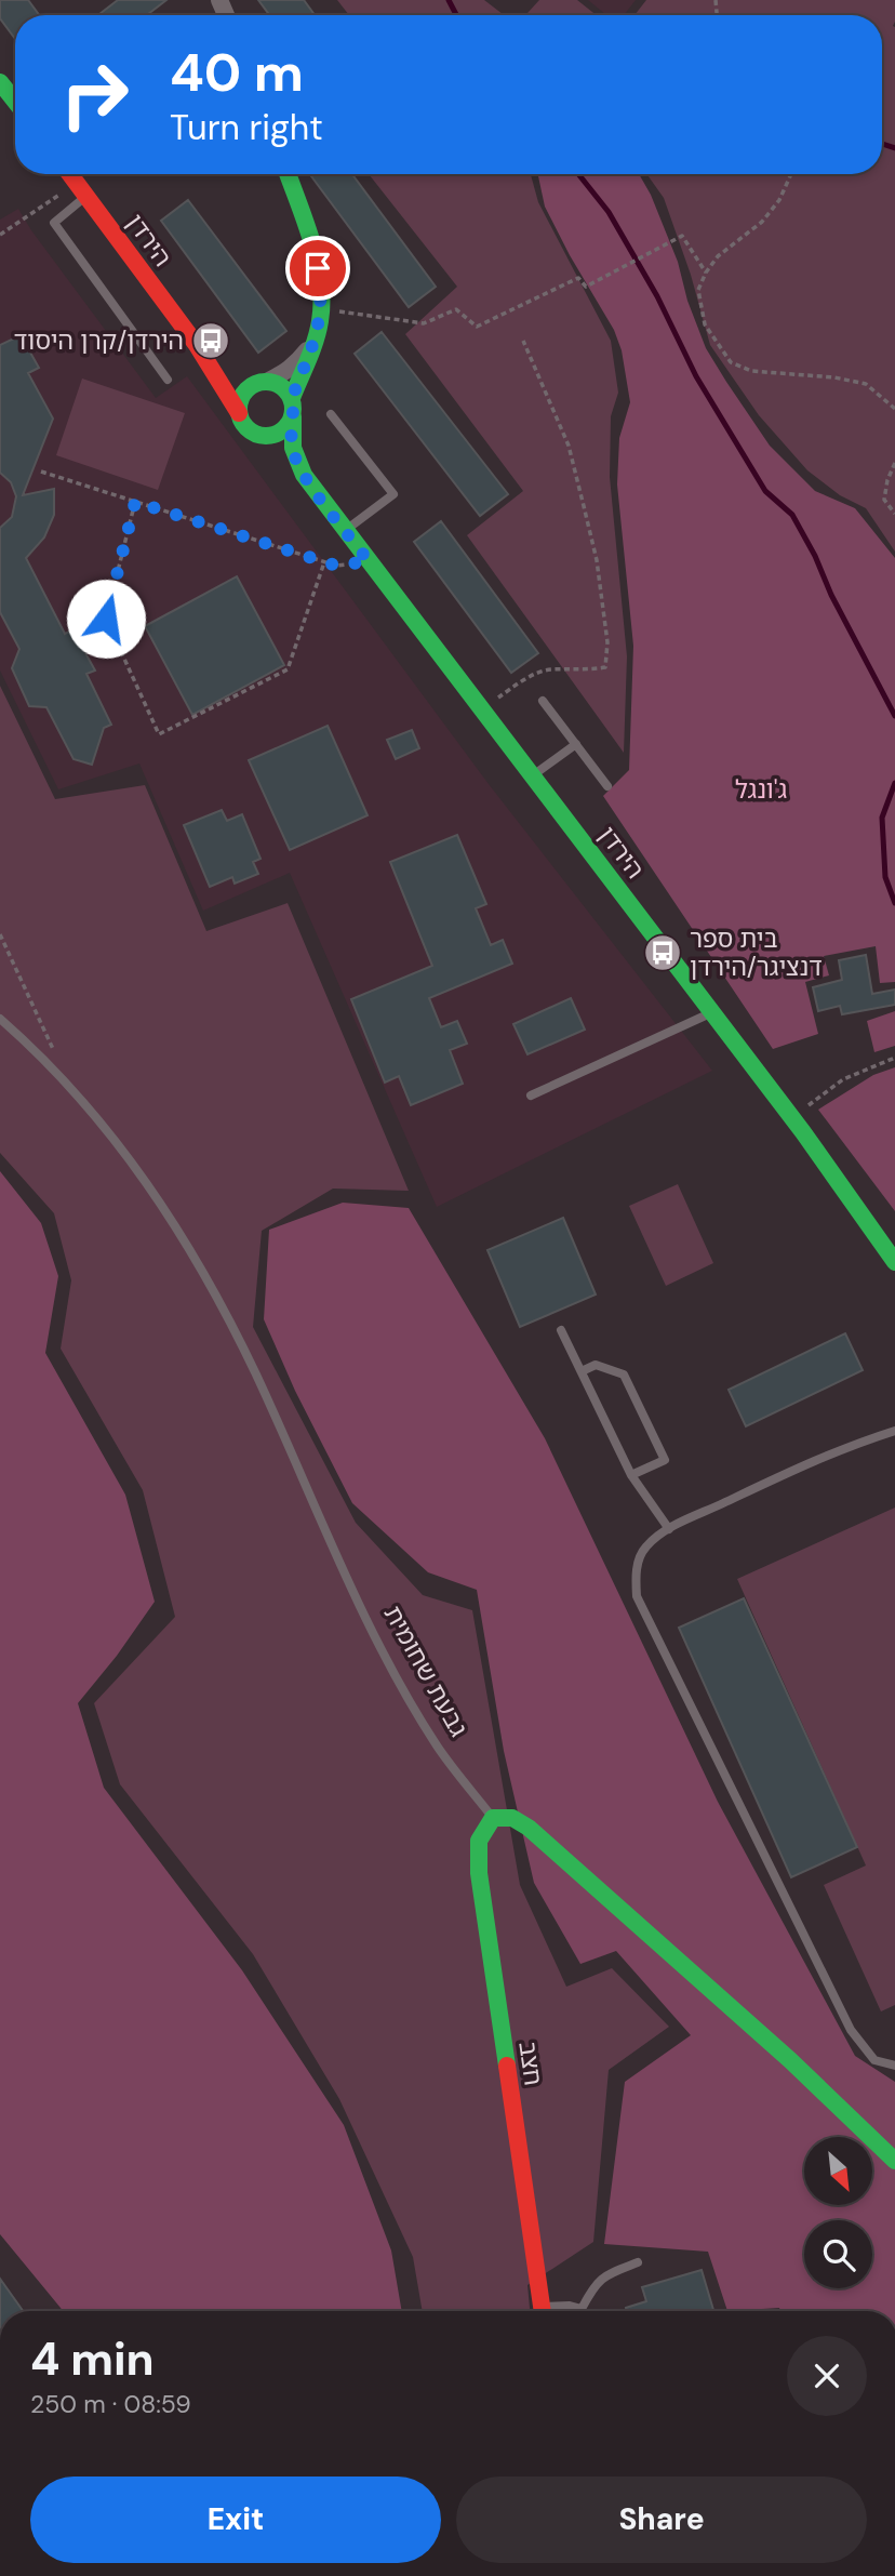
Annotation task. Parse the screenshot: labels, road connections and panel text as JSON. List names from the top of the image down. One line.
{"streets":{"street":["הירדן","חצב"],"lane":["גבעת שחומית"]},"crossings":[["גבעת שחומית","חצב"]],"parks":["ג'ונגל"],"places":{"bus stop":["הירדן/קרן היסוד","בית ספר דנציגר/הירדן"]},"north":"bottom right","page":{"turn":["40 m","Turn right"],"heading":["4 min","250 m · 08:59"],"buttons":["Exit","Share"]}}
